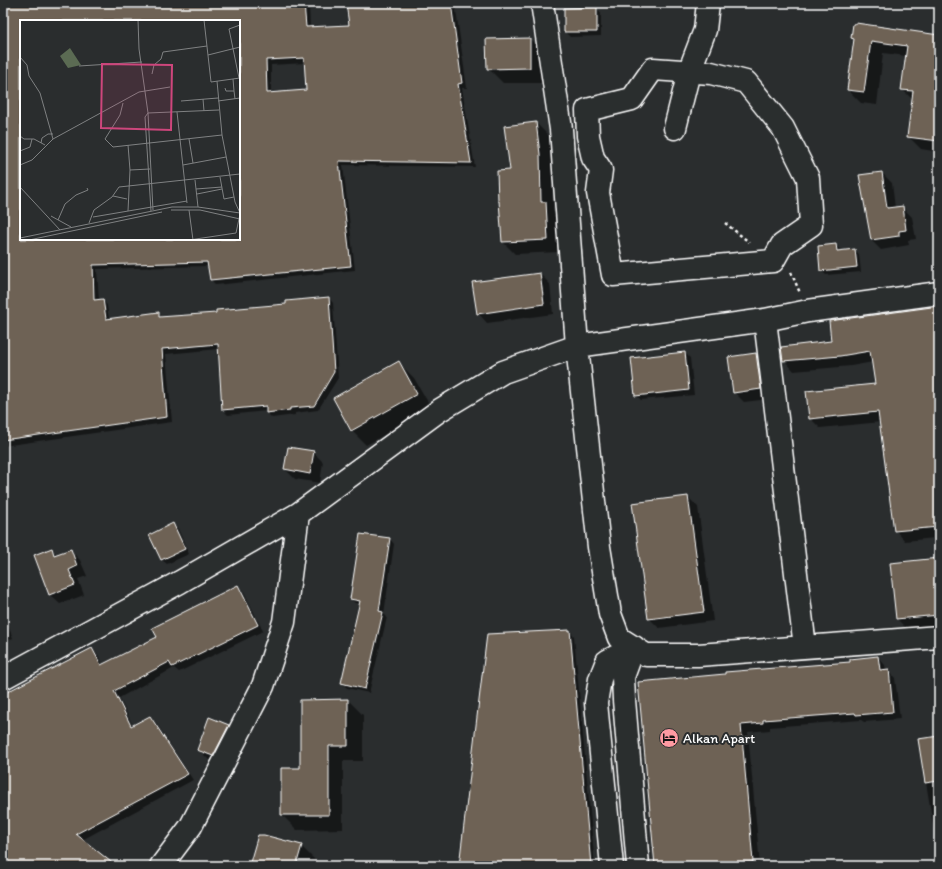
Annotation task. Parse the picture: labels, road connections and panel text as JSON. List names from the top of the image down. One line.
{"places":{"hotel":["Alkan Apart"]}}
